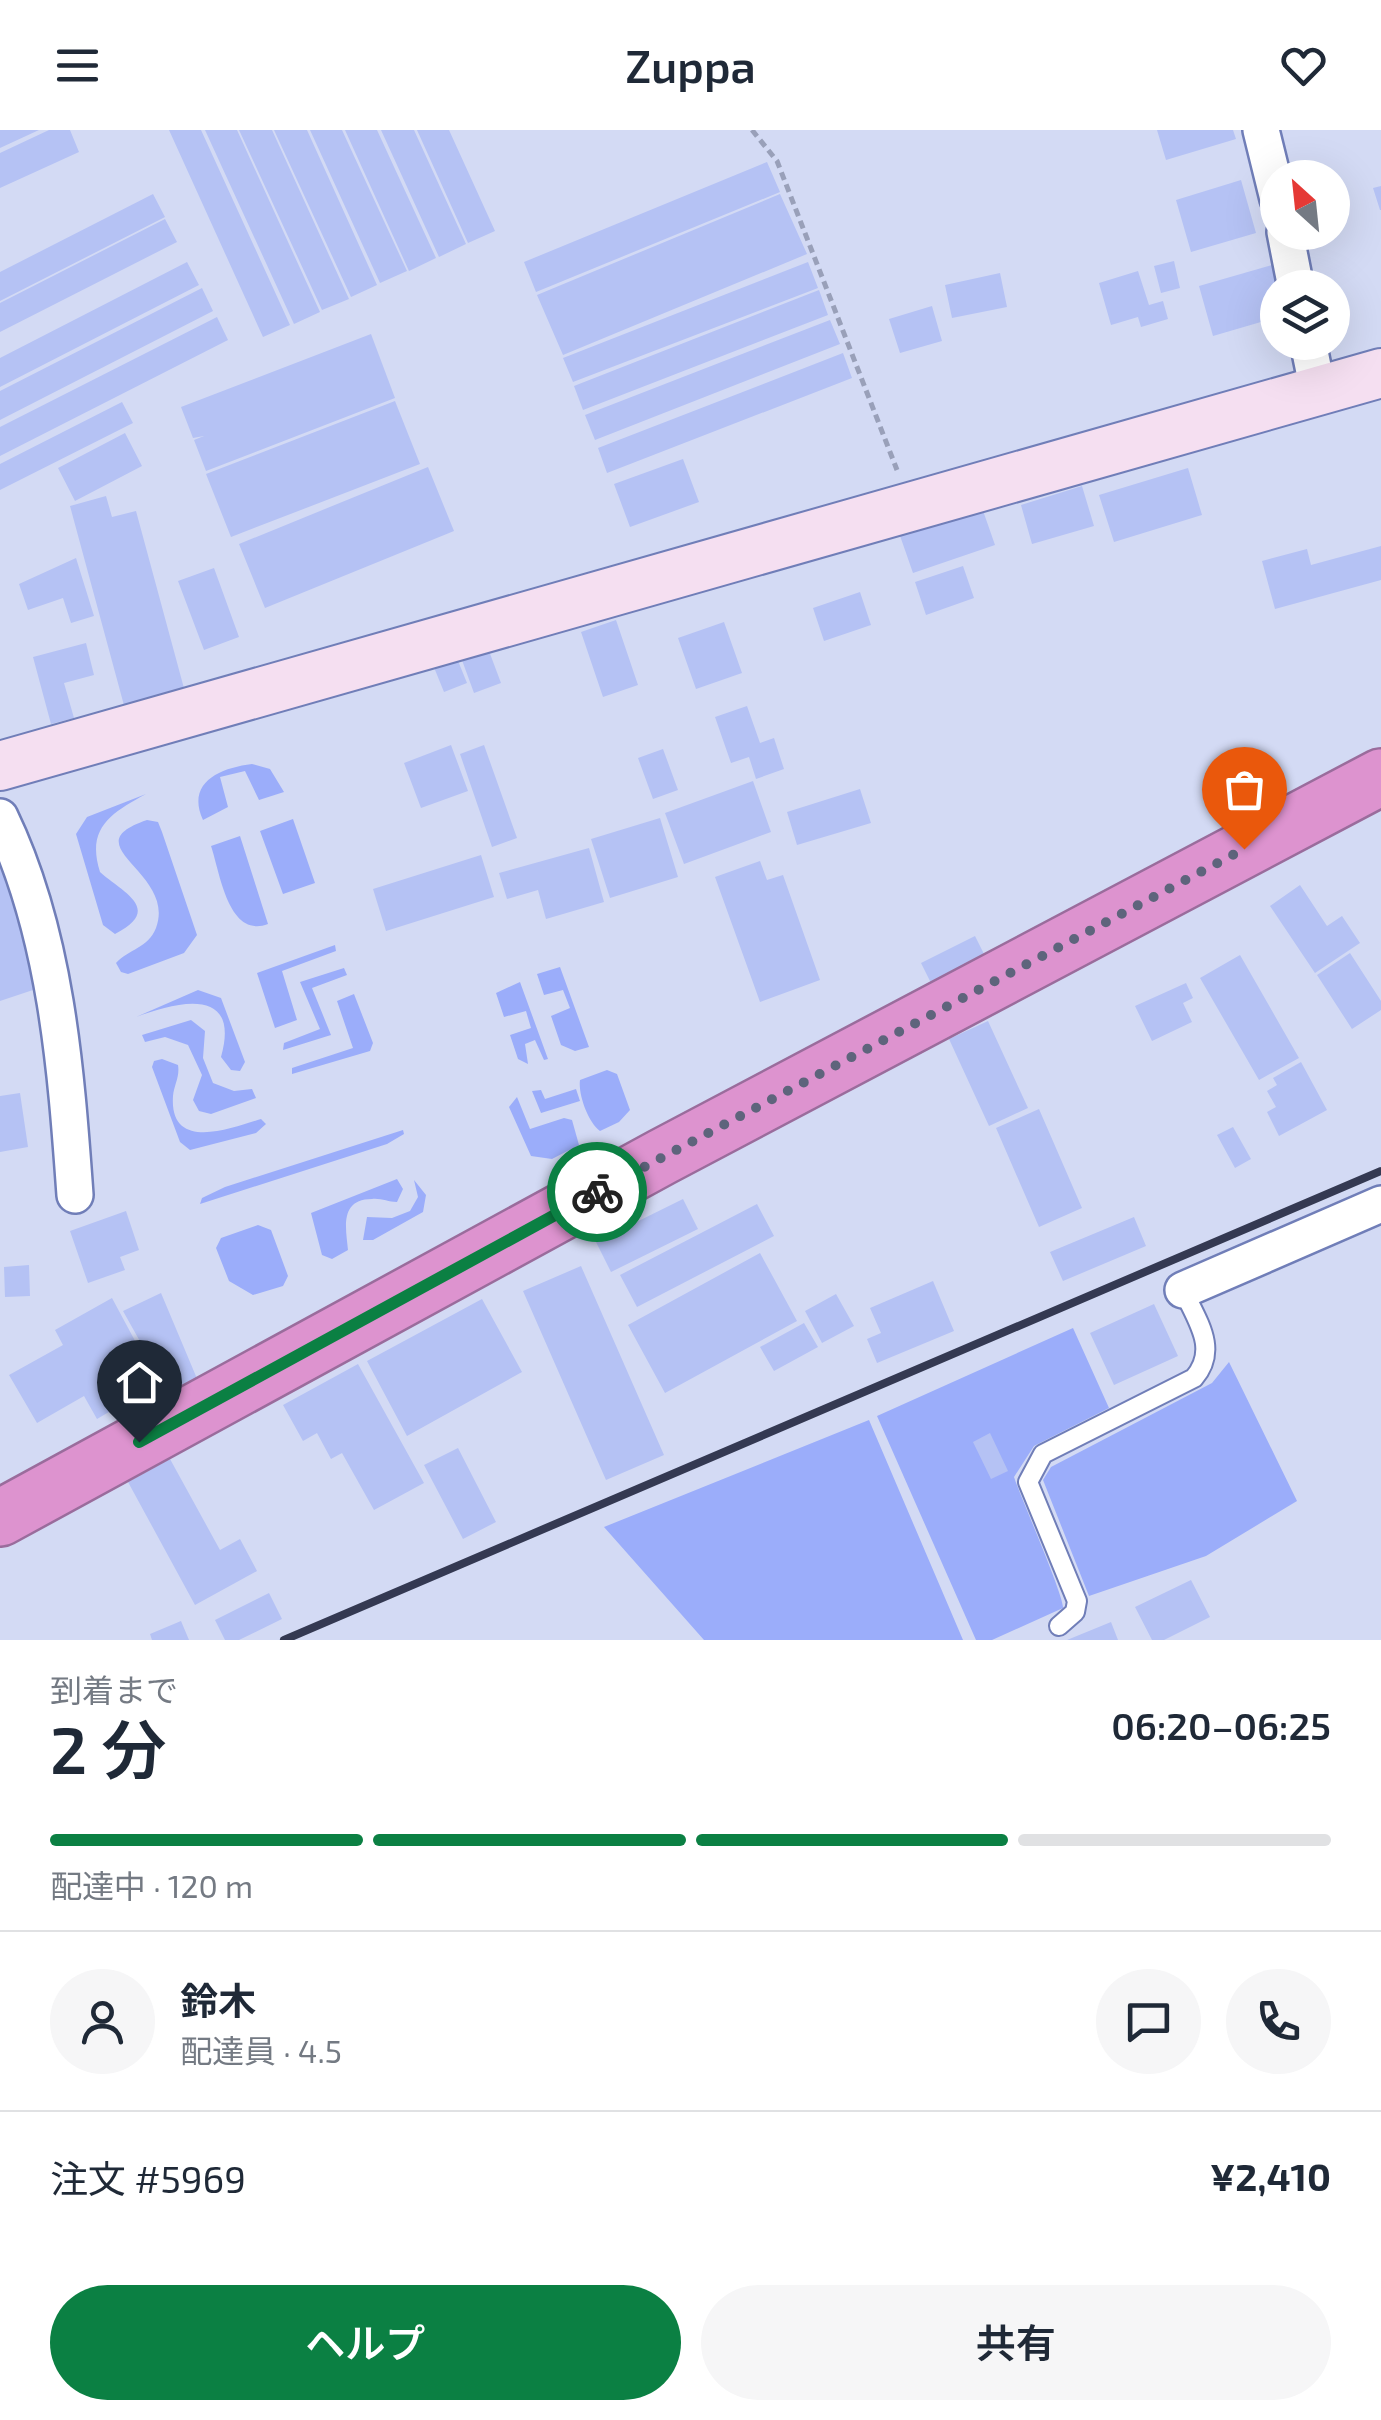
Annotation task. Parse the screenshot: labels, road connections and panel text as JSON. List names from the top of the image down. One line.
{"north":"top left","page":{"header":"Zuppa","heading":["2 分","到着まで","06:20–06:25"],"panel":["鈴木","配達員 · 4.5","注文 #5969","¥2,410"],"bar":"配達中 · 120 m","buttons":["ヘルプ","共有"]}}
